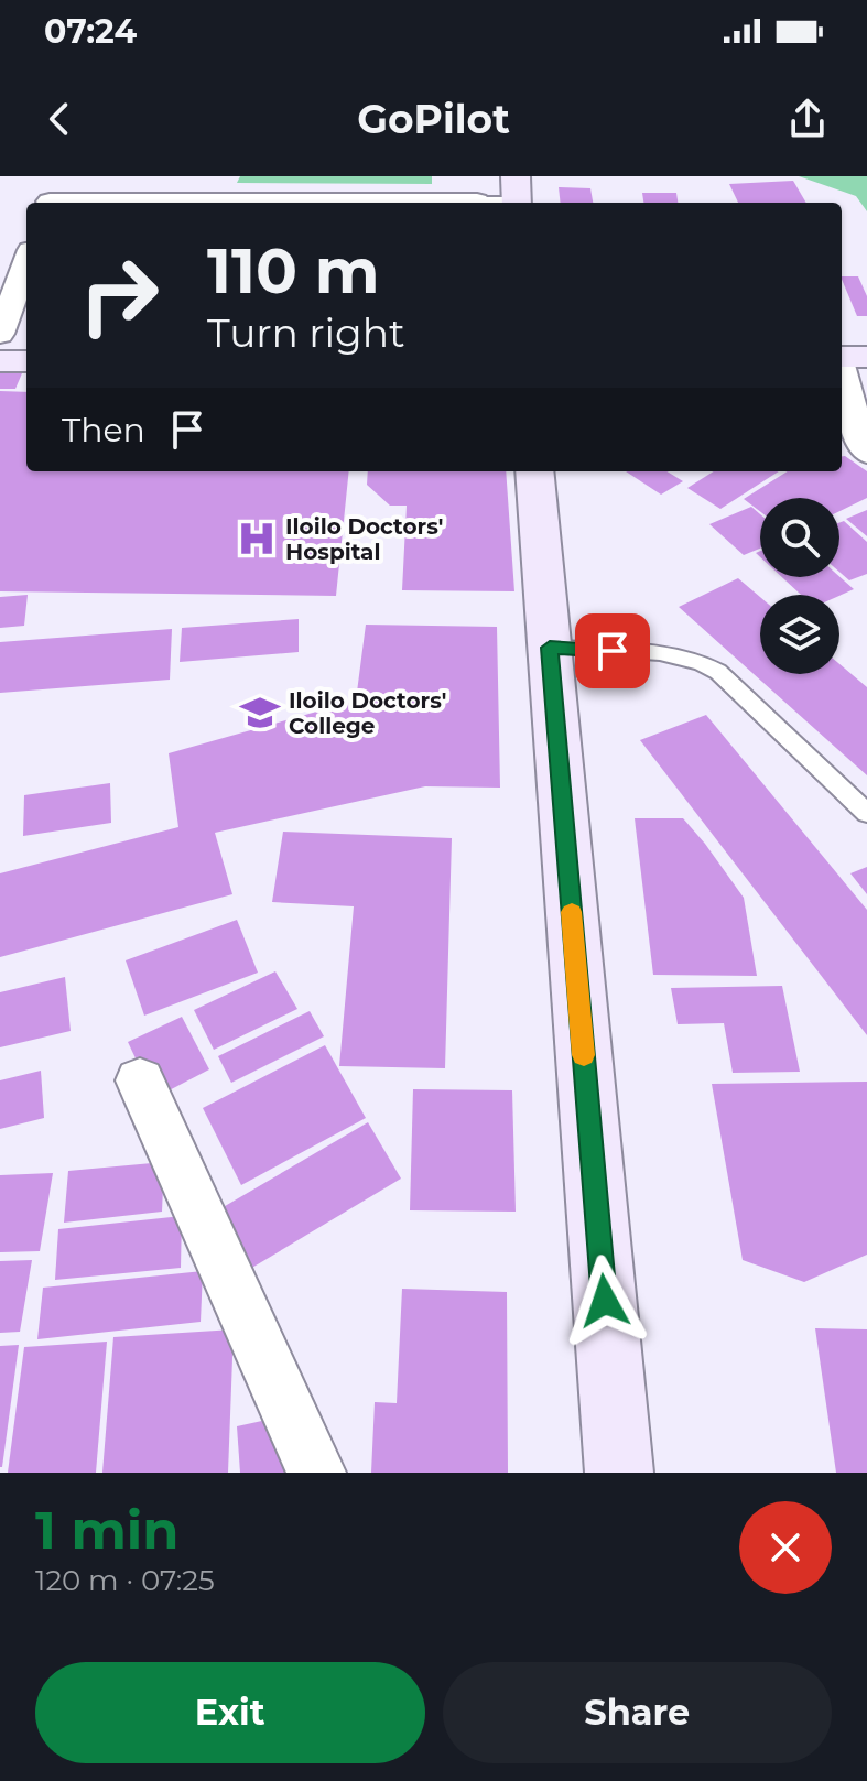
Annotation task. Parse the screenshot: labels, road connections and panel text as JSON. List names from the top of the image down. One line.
{"places":{"hospital":["Iloilo Doctors' Hospital"],"school or university":["Iloilo Doctors' College"]},"page":{"status":"07:24","header":"GoPilot","turn":["110 m","Turn right"],"then":"Then","heading":["1 min","120 m · 07:25"],"buttons":["Exit","Share"]}}
